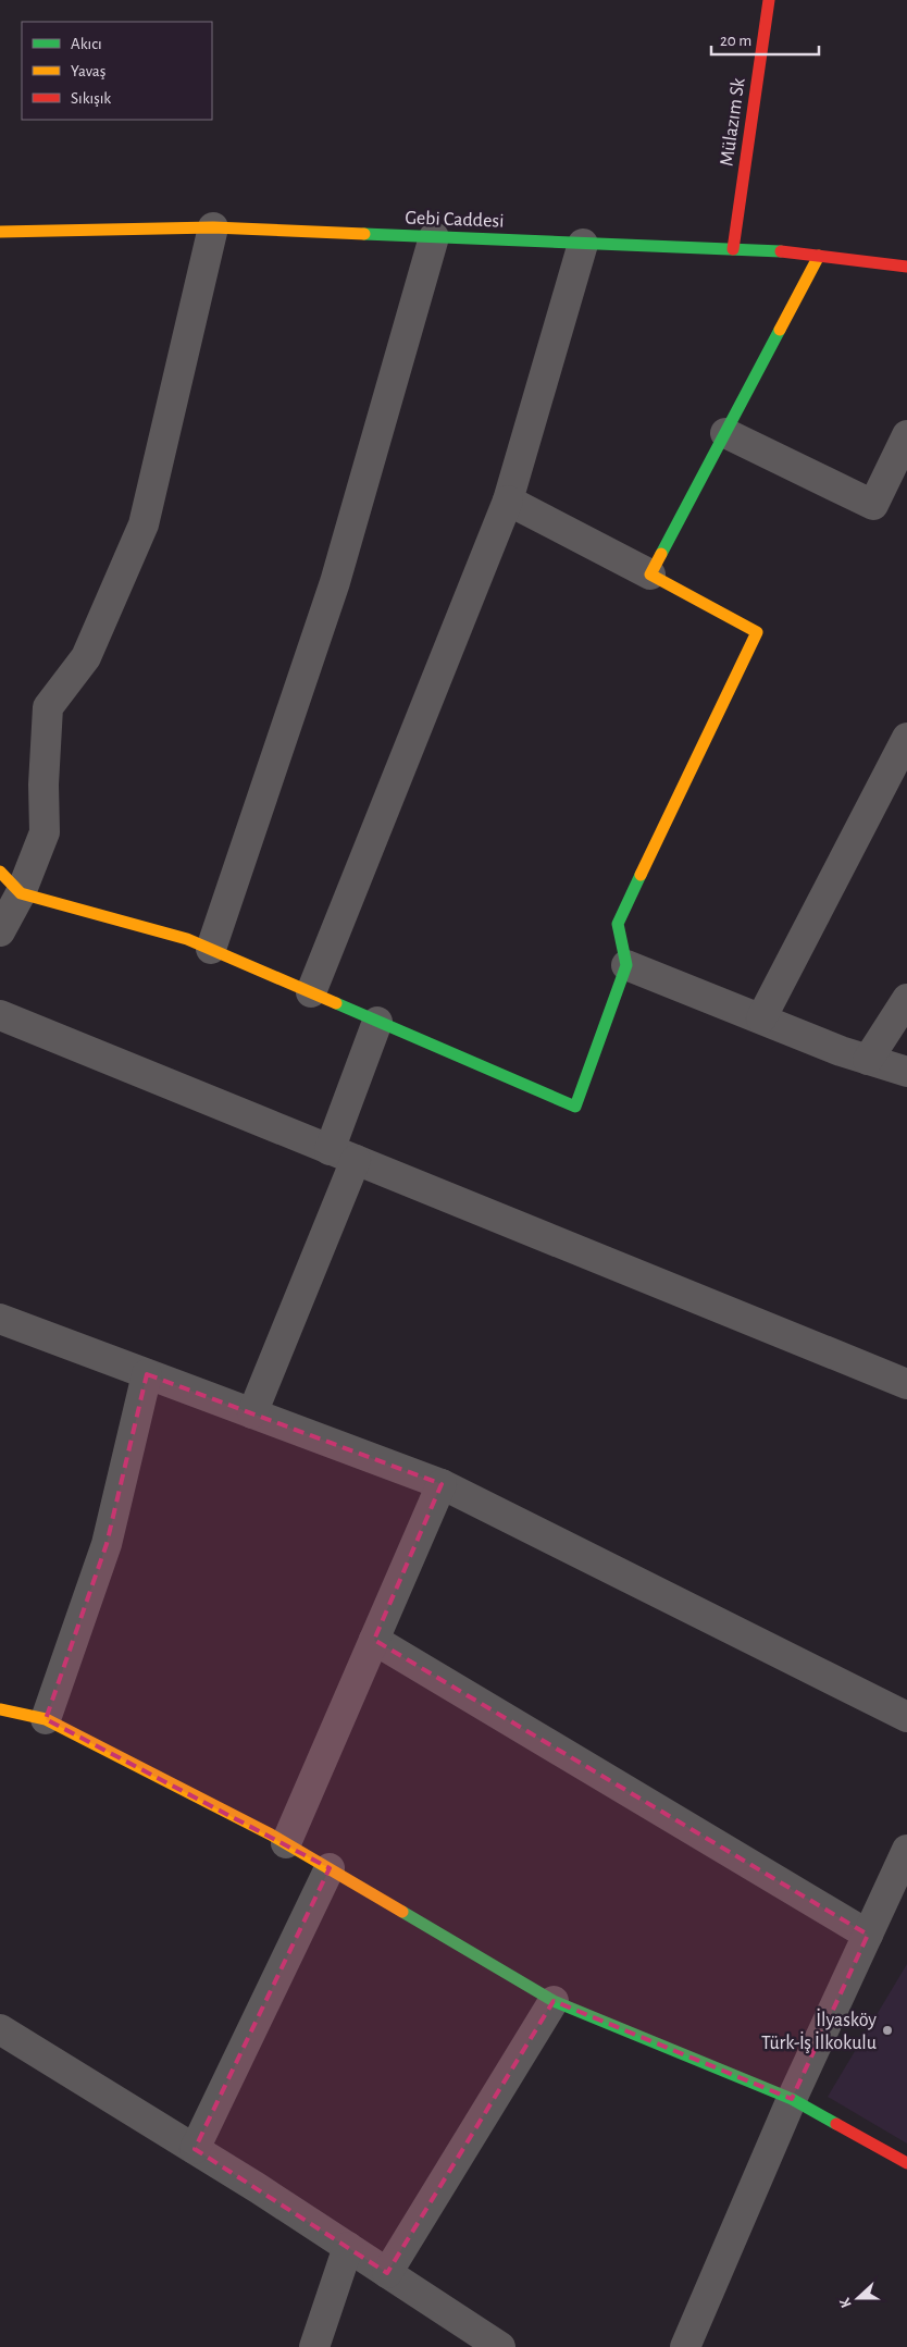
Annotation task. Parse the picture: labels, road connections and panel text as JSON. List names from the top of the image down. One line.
{"streets":{"street":["Mülazım Sk","Gebi Caddesi"]},"crossings":[["Mülazım Sk","Gebi Caddesi"]],"places":["İlyasköy Türk-İş İlkokulu"],"legend":["Akıcı","Yavaş","Sıkışık"],"scale_bar":"20 m","north":"left"}
